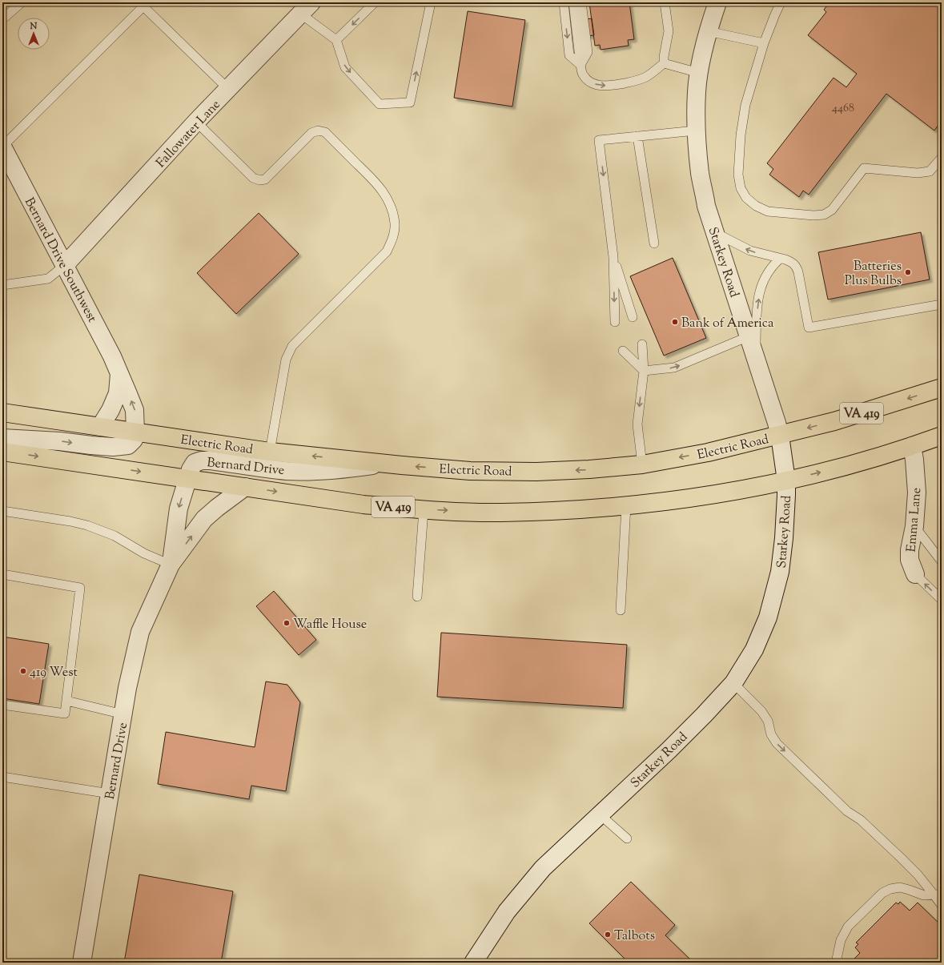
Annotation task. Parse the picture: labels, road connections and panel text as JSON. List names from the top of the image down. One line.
{"streets":{"main road":["VA 419","Electric Road"],"street":["Fallowater Lane","Bernard Drive Southwest","Starkey Road","Bernard Drive","Emma Lane"]},"crossings":[["Fallowater Lane","Bernard Drive Southwest"],["Bernard Drive Southwest","Electric Road"],["Starkey Road","VA 419"],["Starkey Road","Electric Road"],["VA 419","Bernard Drive"],["VA 419","Emma Lane"],["Electric Road","Bernard Drive"]],"places":["Batteries Plus Bulbs","Bank of America","Waffle House","419 West","Talbots"],"house_numbers":["4468"],"north":"top"}
